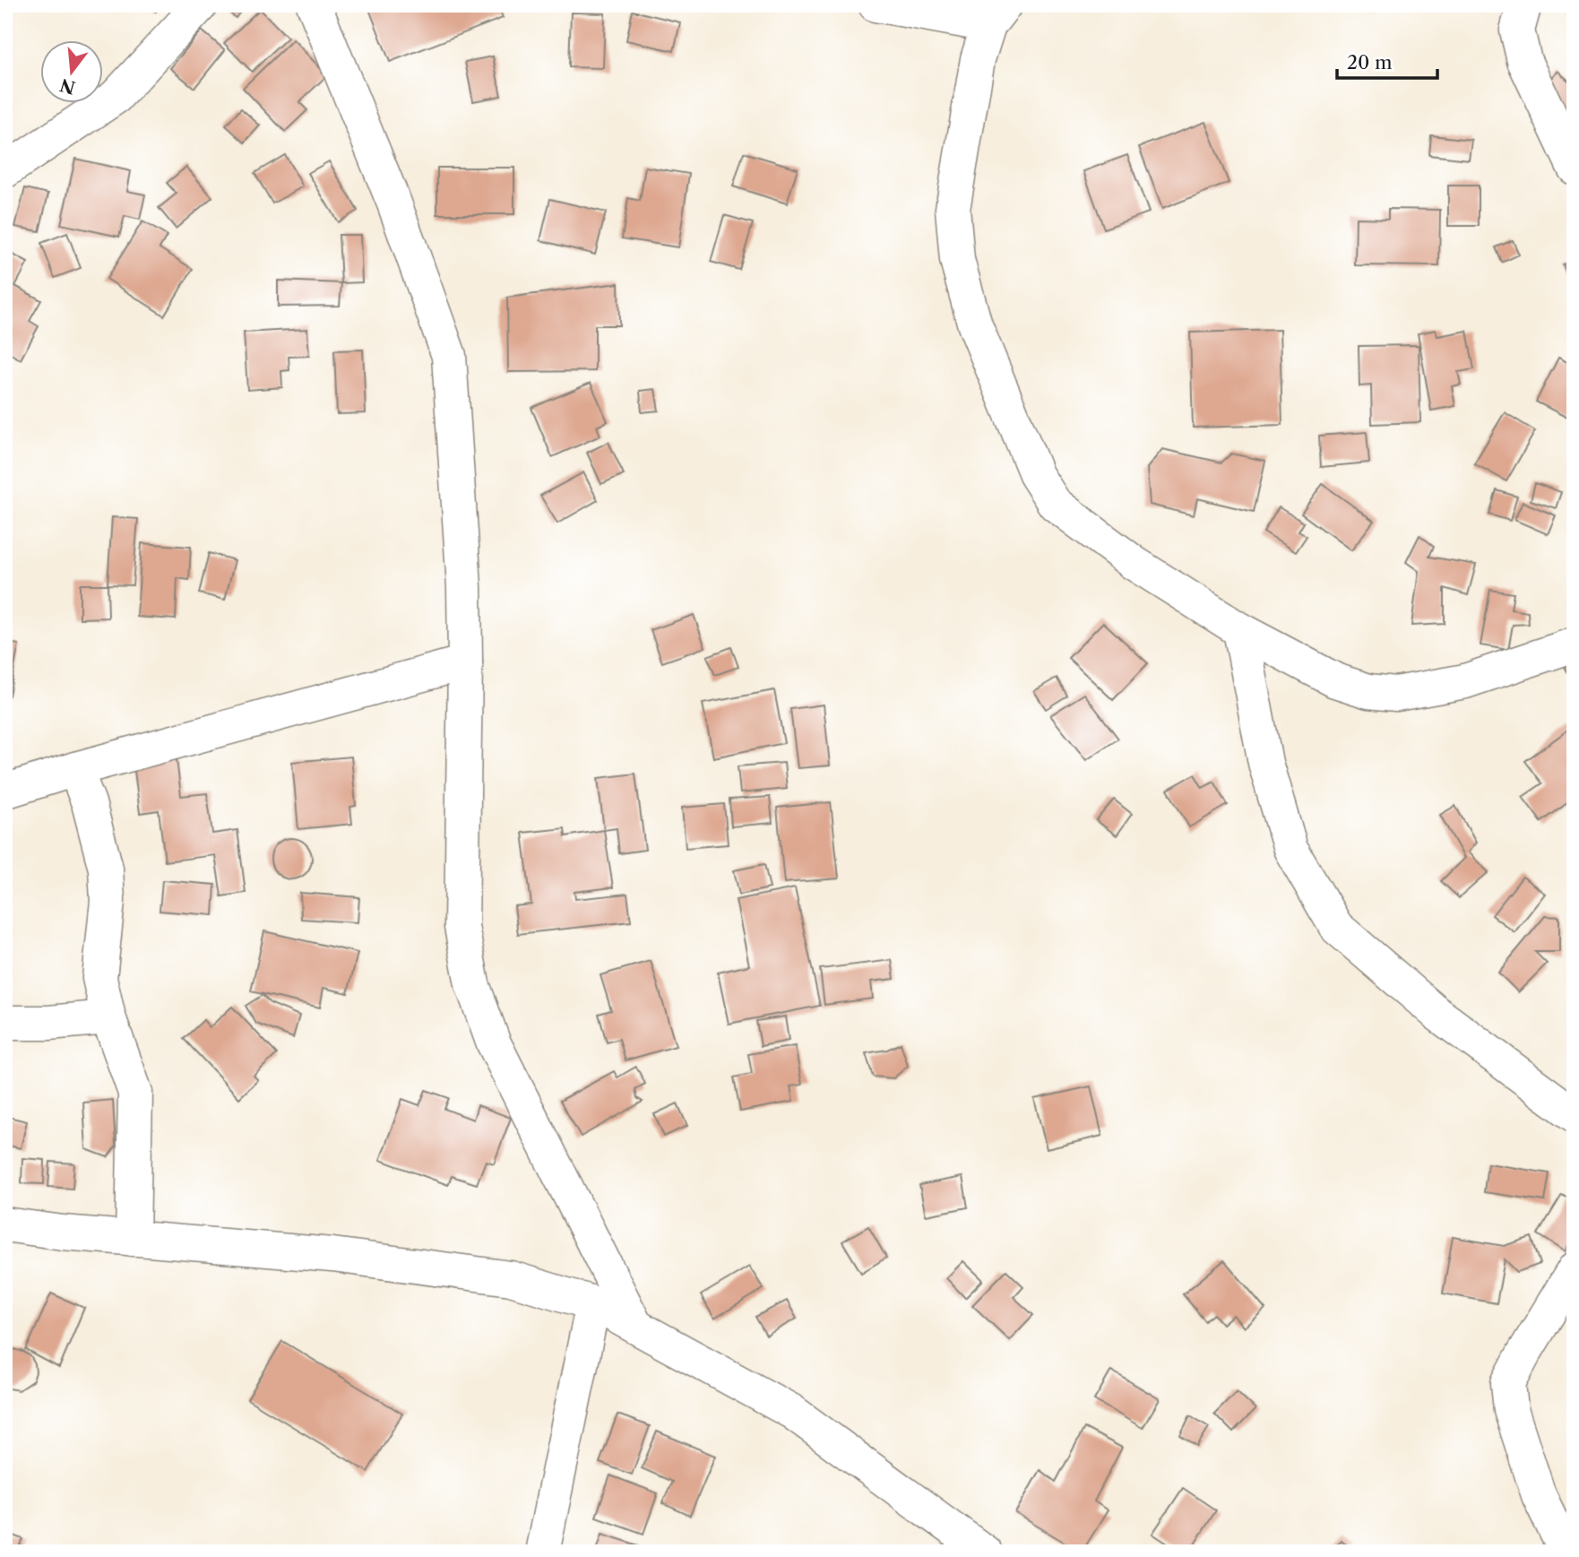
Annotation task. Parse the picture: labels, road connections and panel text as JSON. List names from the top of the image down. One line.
{"scale_bar":"20 m","north":"bottom"}
